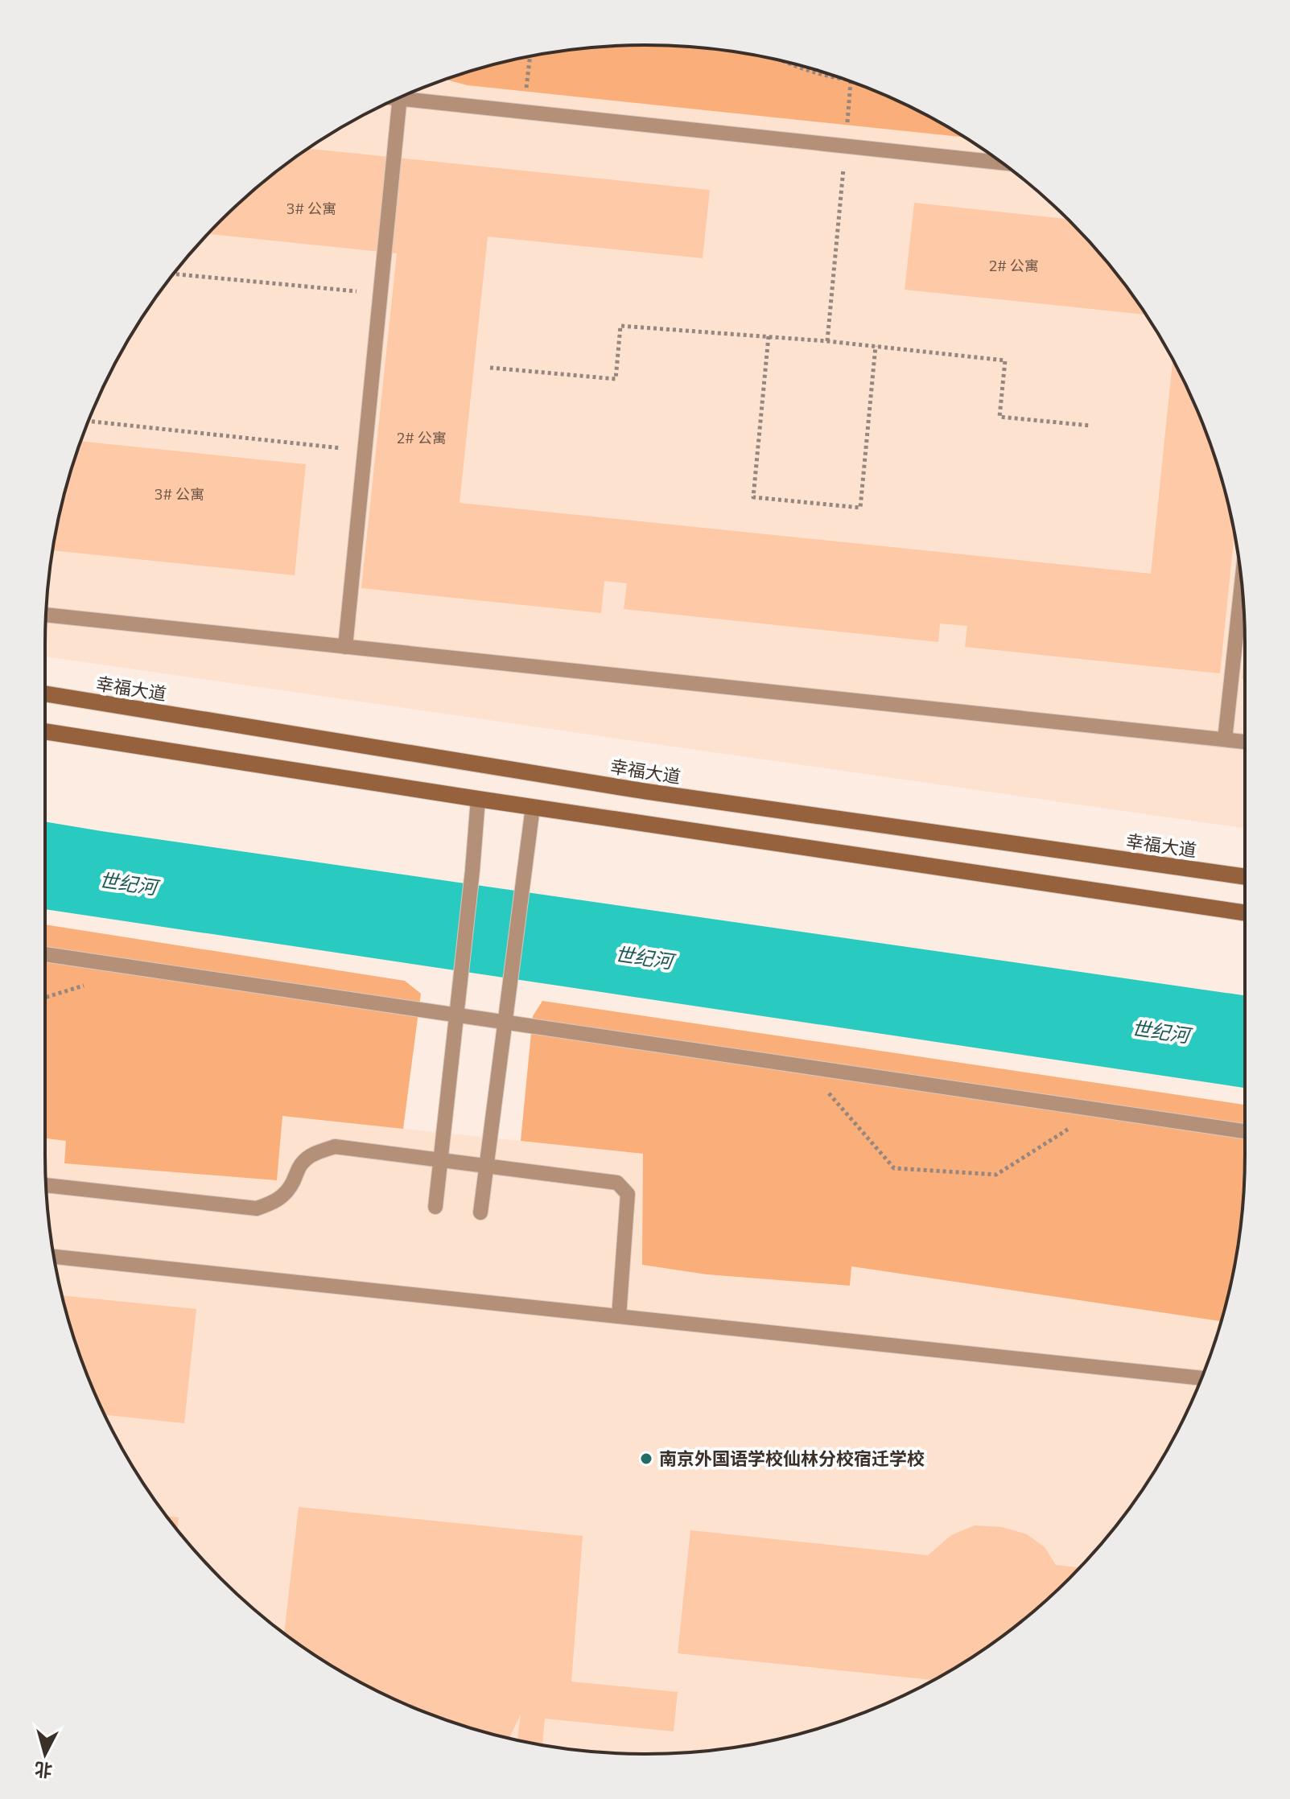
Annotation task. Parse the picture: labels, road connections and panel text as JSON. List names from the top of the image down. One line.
{"streets":{"main road":["幸福大道"]},"water":["世纪河"],"places":["南京外国语学校仙林分校宿迁学校"],"house_numbers":["3# 公寓","2# 公寓","2# 公寓","3# 公寓"],"north":"bottom"}
